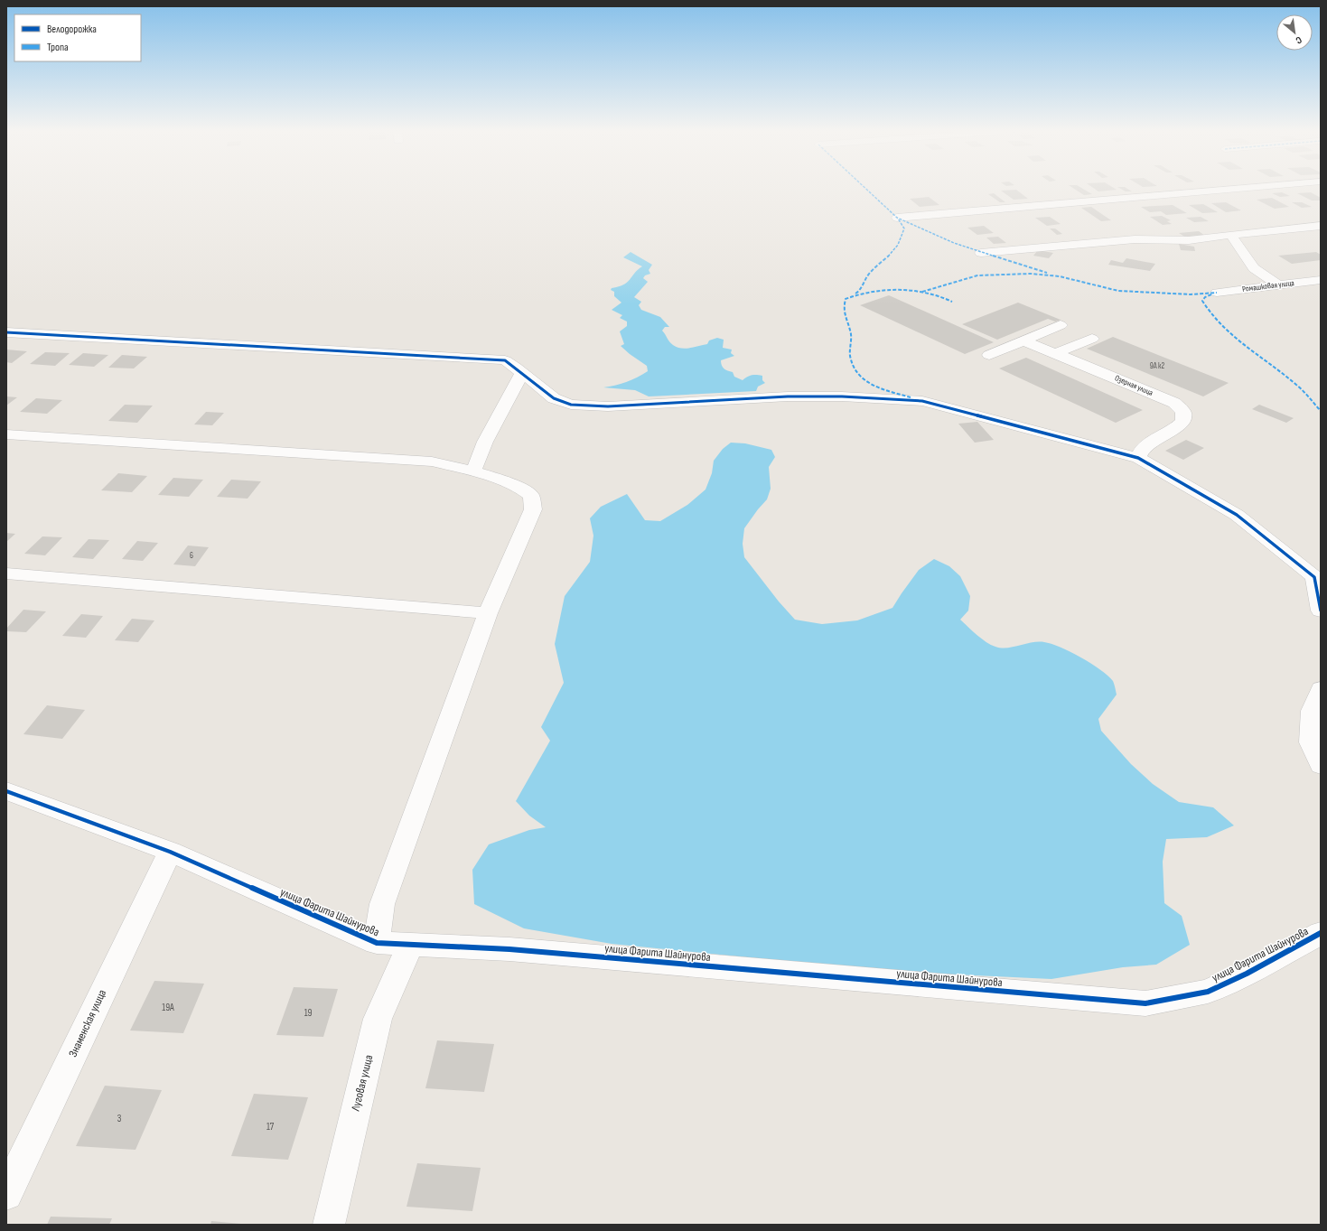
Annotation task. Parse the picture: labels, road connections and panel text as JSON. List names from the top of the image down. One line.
{"streets":{"street":["Ромашковая улица","Озерная улица","улица Фарита Шайнурова","Знаменская улица","Луговая улица"]},"crossings":[["улица Фарита Шайнурова","Знаменская улица"],["улица Фарита Шайнурова","Луговая улица"]],"house_numbers":["9А к2","6","19А","19","3","17"],"legend":["Велодорожка","Тропа"],"north":"bottom right"}
